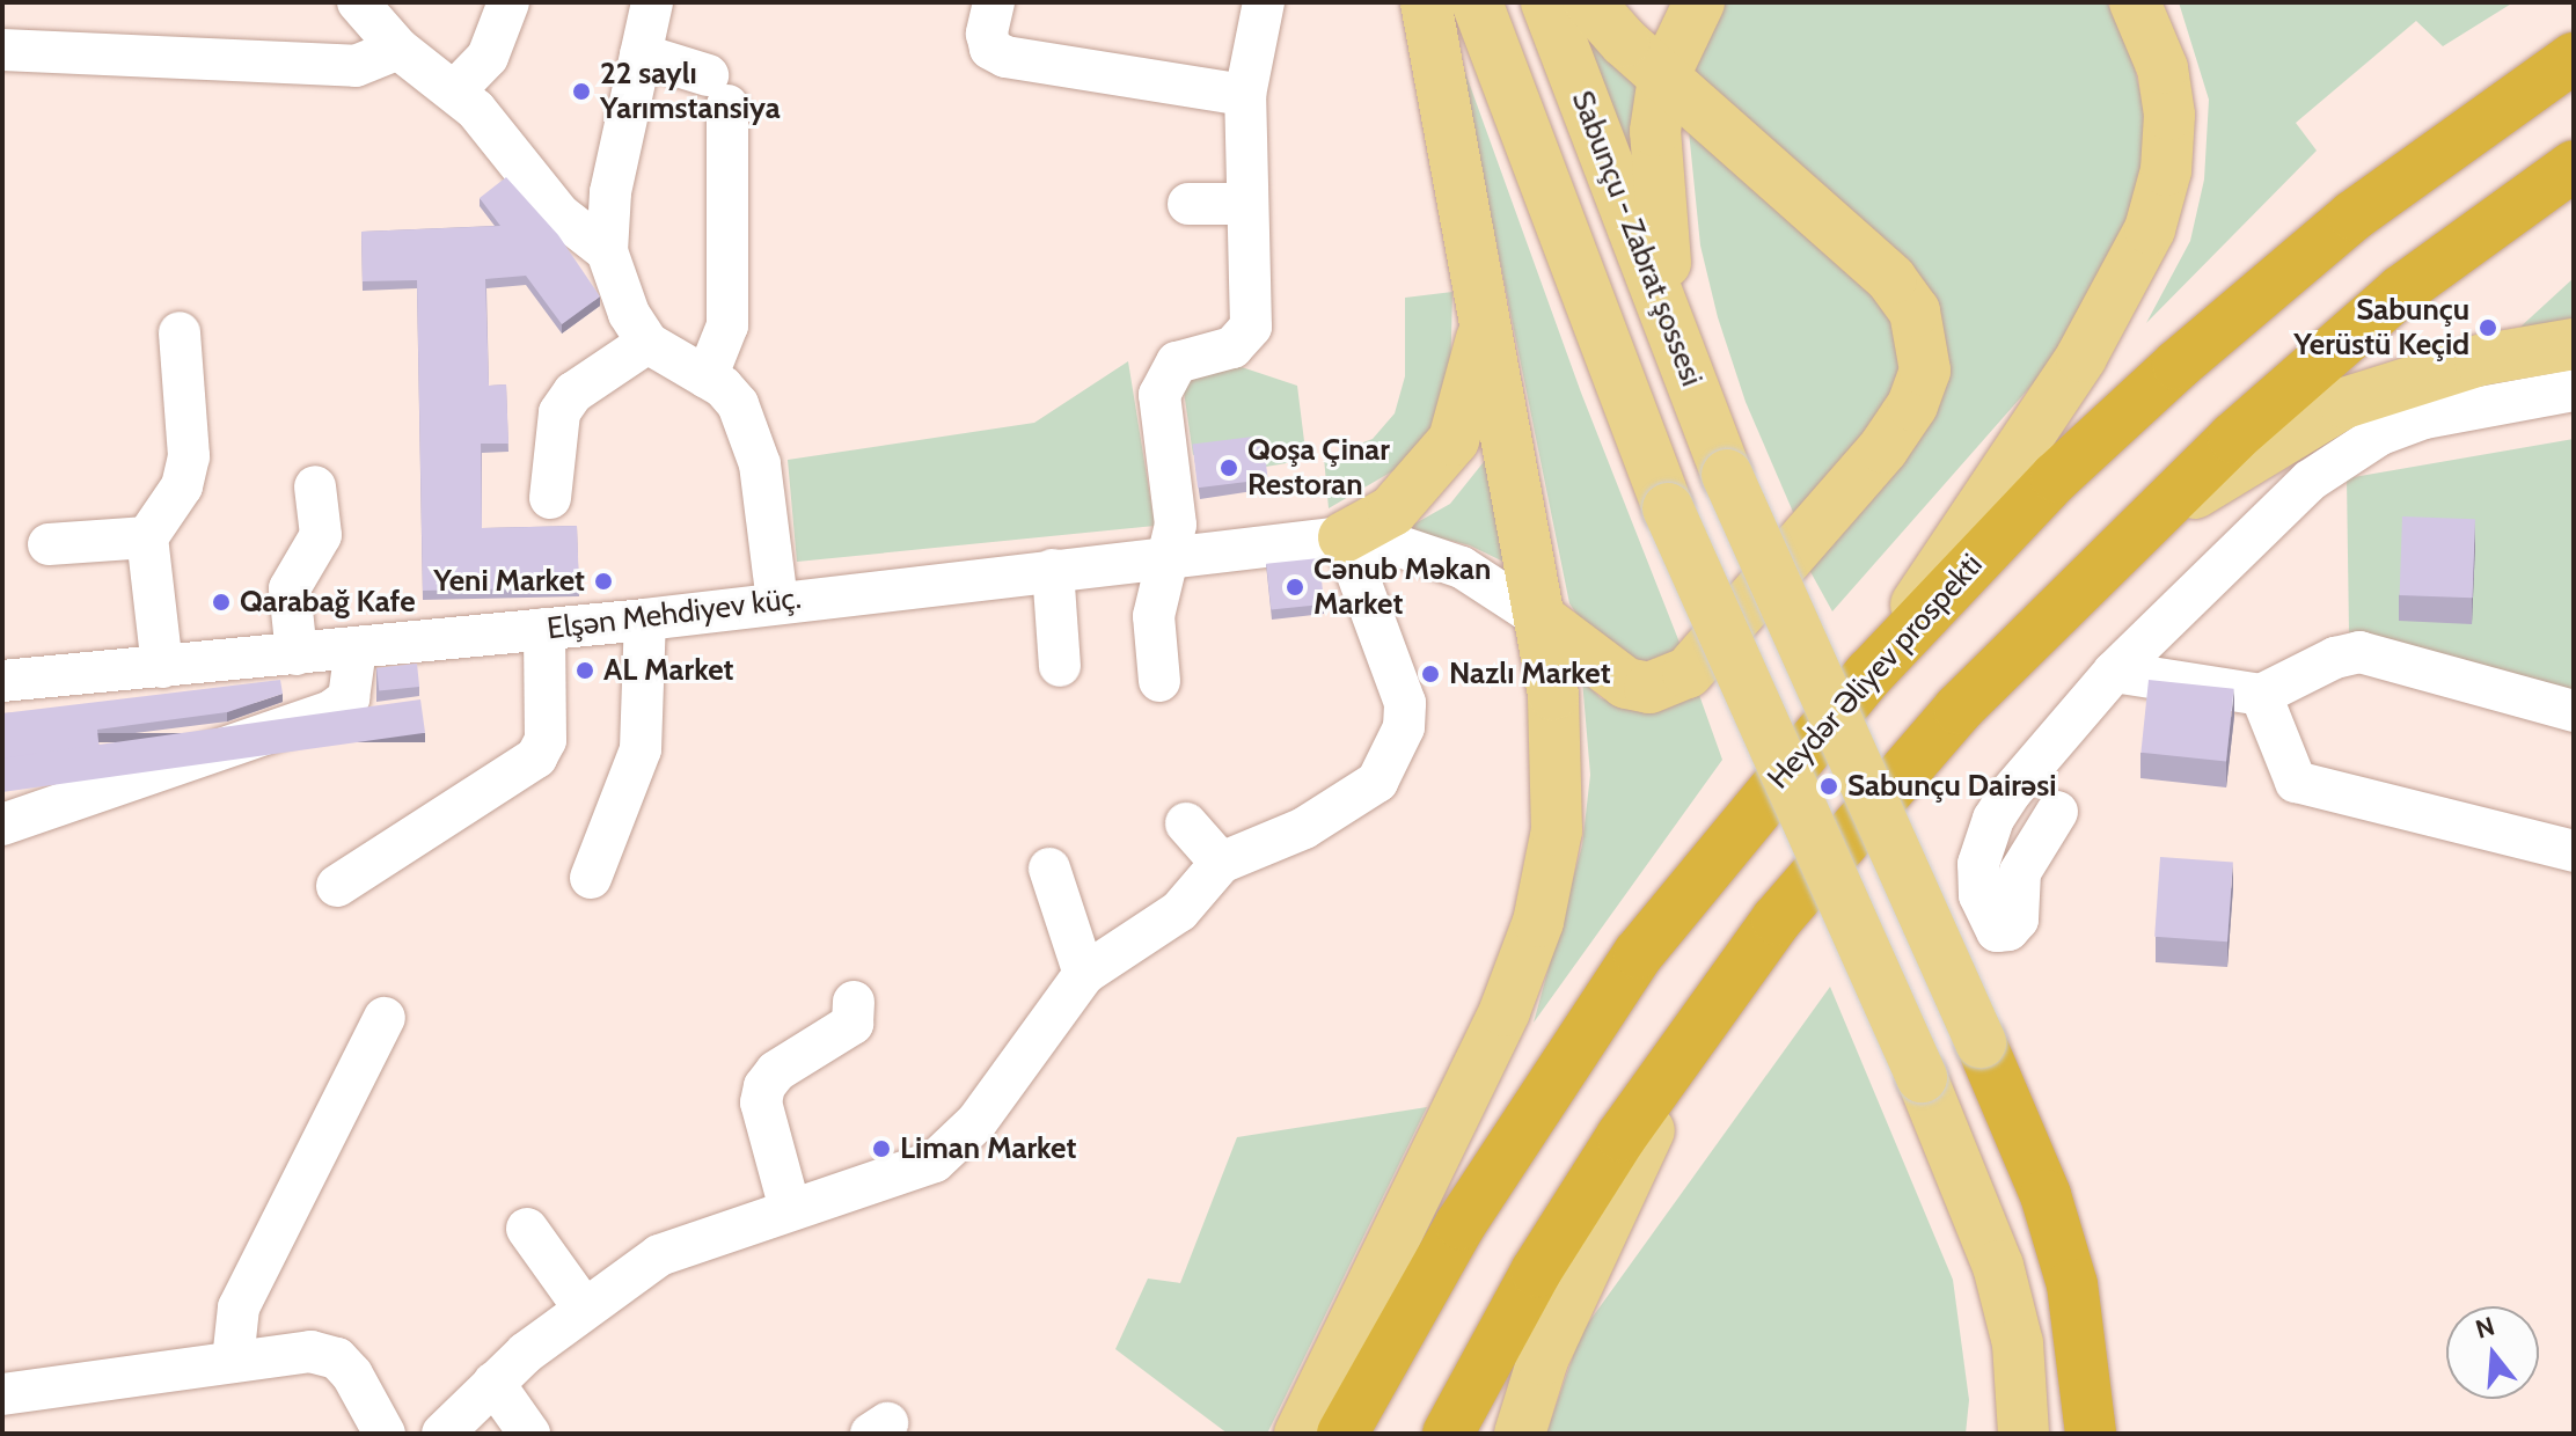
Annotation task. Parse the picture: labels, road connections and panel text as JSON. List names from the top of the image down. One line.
{"streets":{"highway":["Heydər Əliyev prospekti"],"main road":["Sabunçu - Zabrat şossesi"],"street":["Elşən Mehdiyev küç."]},"places":["22 saylı Yarımstansiya","Sabunçu Yerüstü Keçid","Qoşa Çinar Restoran","Yeni Market","Cənub Məkan Market","Qarabağ Kafe","AL Market","Nazlı Market","Sabunçu Dairəsi","Liman Market"],"north":"top"}
